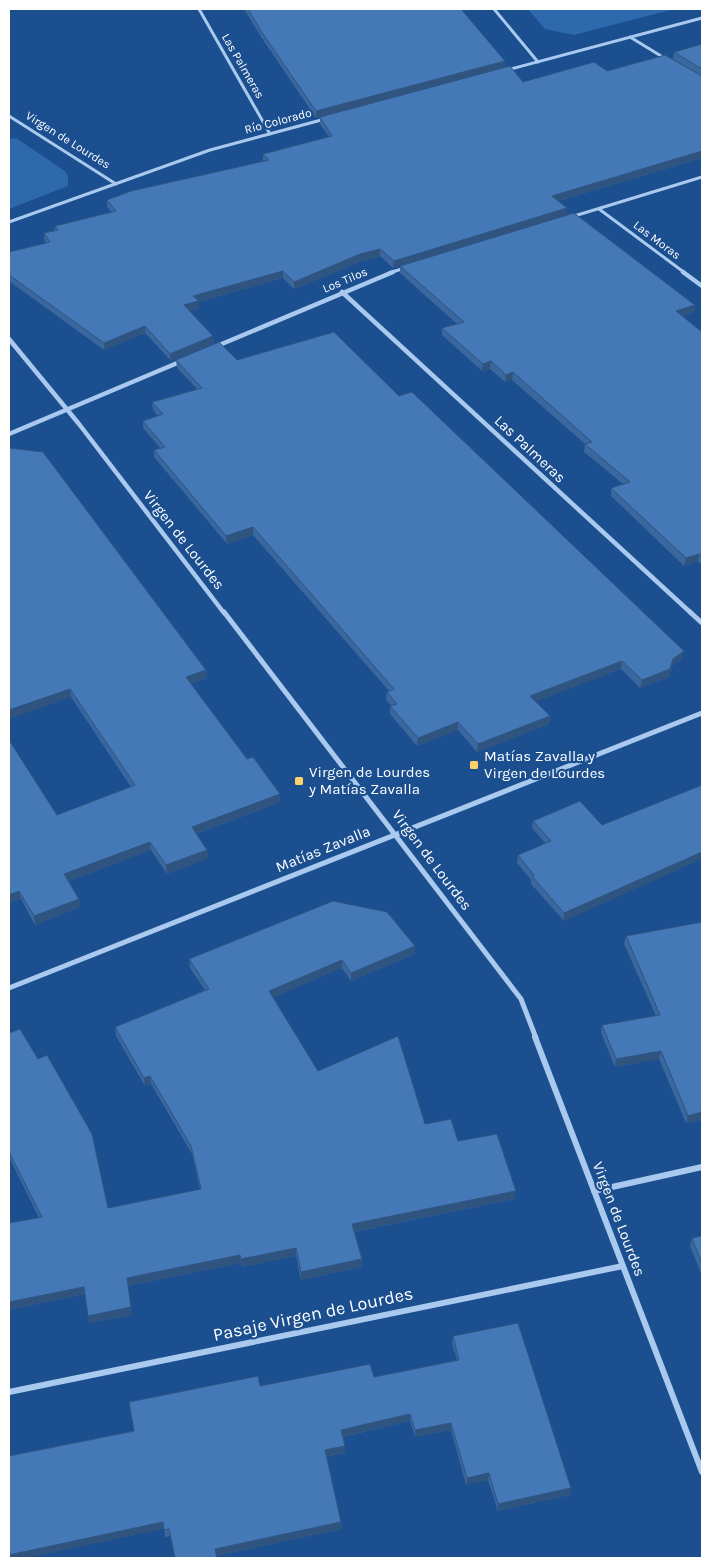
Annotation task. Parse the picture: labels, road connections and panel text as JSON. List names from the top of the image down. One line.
{"streets":{"street":["Las Palmeras","Río Colorado","Virgen de Lourdes","Las Moras","Los Tilos","Matías Zavalla","Pasaje Virgen de Lourdes"]},"crossings":[["Las Palmeras","Río Colorado"],["Las Palmeras","Los Tilos"],["Río Colorado","Virgen de Lourdes"],["Virgen de Lourdes","Matías Zavalla"],["Virgen de Lourdes","Pasaje Virgen de Lourdes"]],"places":{"transit":["Matías Zavalla y Virgen de Lourdes","Virgen de Lourdes y Matías Zavalla"]}}
